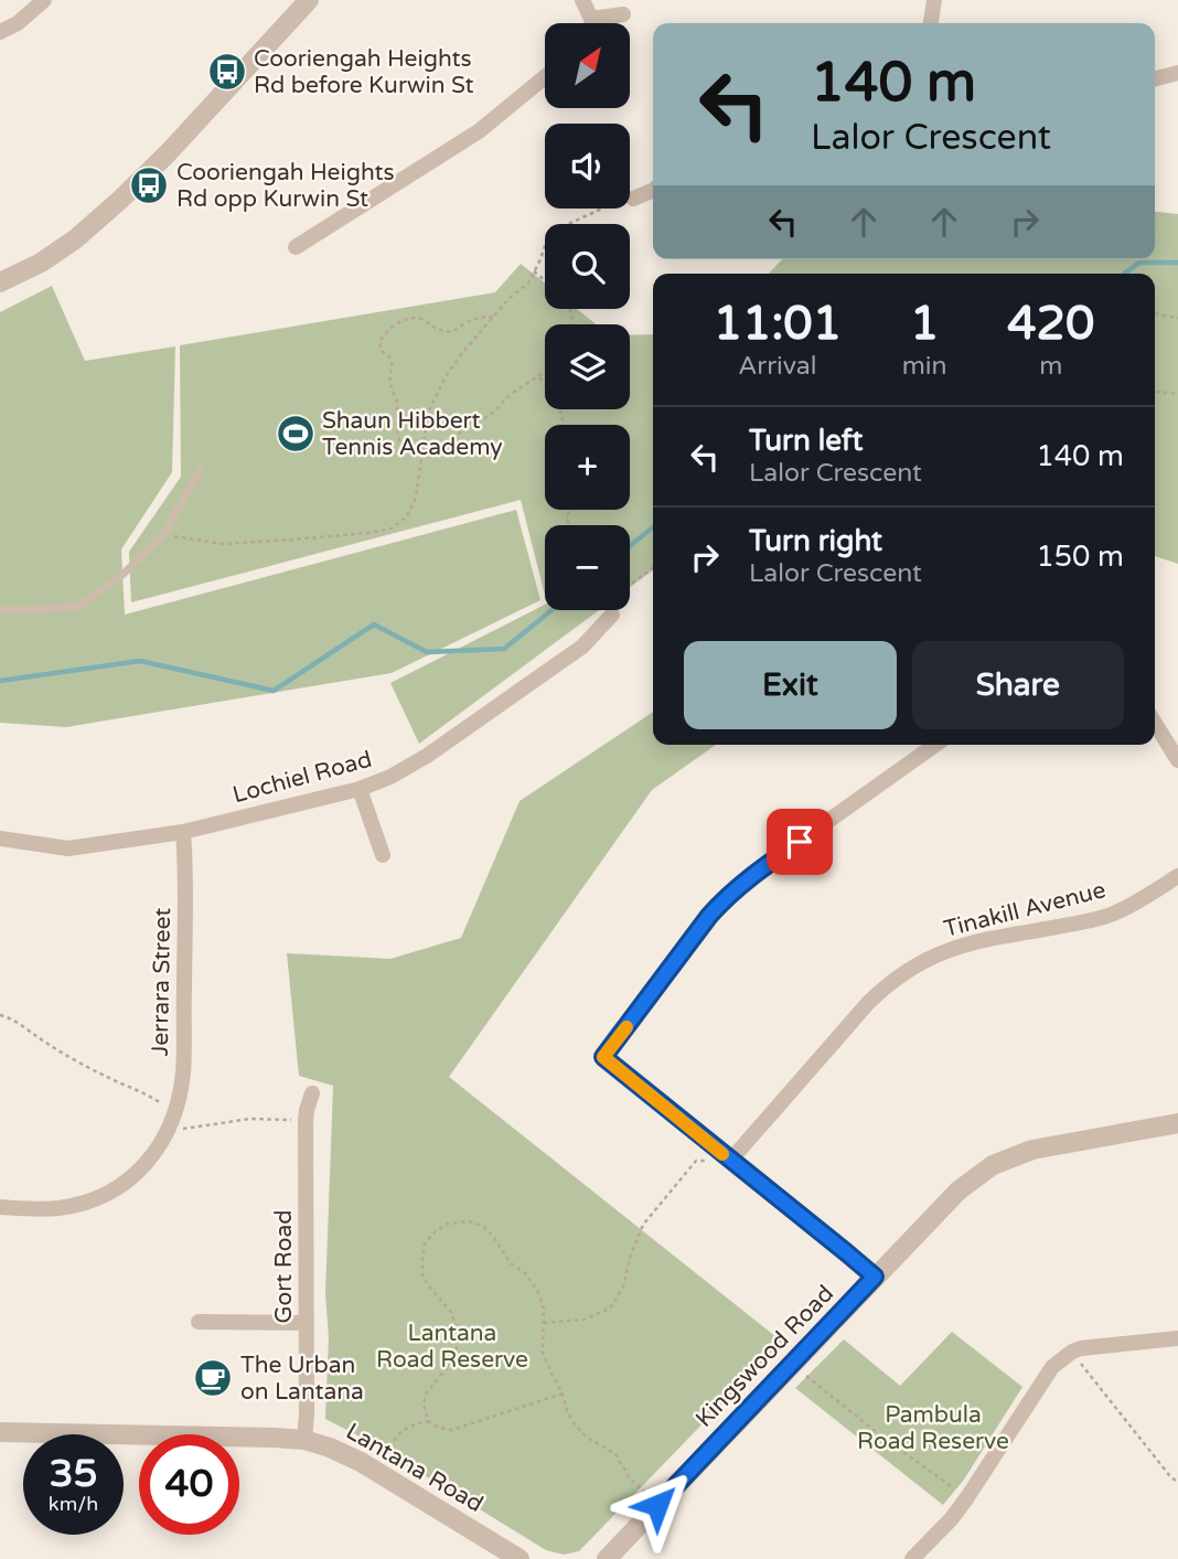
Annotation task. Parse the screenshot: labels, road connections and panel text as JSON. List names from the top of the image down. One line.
{"streets":{"street":["Lochiel Road","Tinakill Avenue","Jerrara Street","Gort Road","Kingswood Road","Lantana Road"]},"crossings":[["Lochiel Road","Jerrara Street"],["Gort Road","Lantana Road"]],"parks":["Lantana Road Reserve","Pambula Road Reserve"],"places":{"bus stop":["Cooriengah Heights Rd before Kurwin St","Cooriengah Heights Rd opp Kurwin St"],"sports":["Shaun Hibbert Tennis Academy"],"cafe":["The Urban on Lantana"]},"north":"top right","page":{"map_buttons":["+","−"],"turn":["140 m","Lalor Crescent"],"eta":["11:01","Arrival","1","min","420","m"],"list":[{"name":"Turn left","note":"Lalor Crescent","value":"140 m"},{"name":"Turn right","note":"Lalor Crescent","value":"150 m"}],"buttons":["Exit","Share"],"speed":"35 km/h","limit":"40"}}
